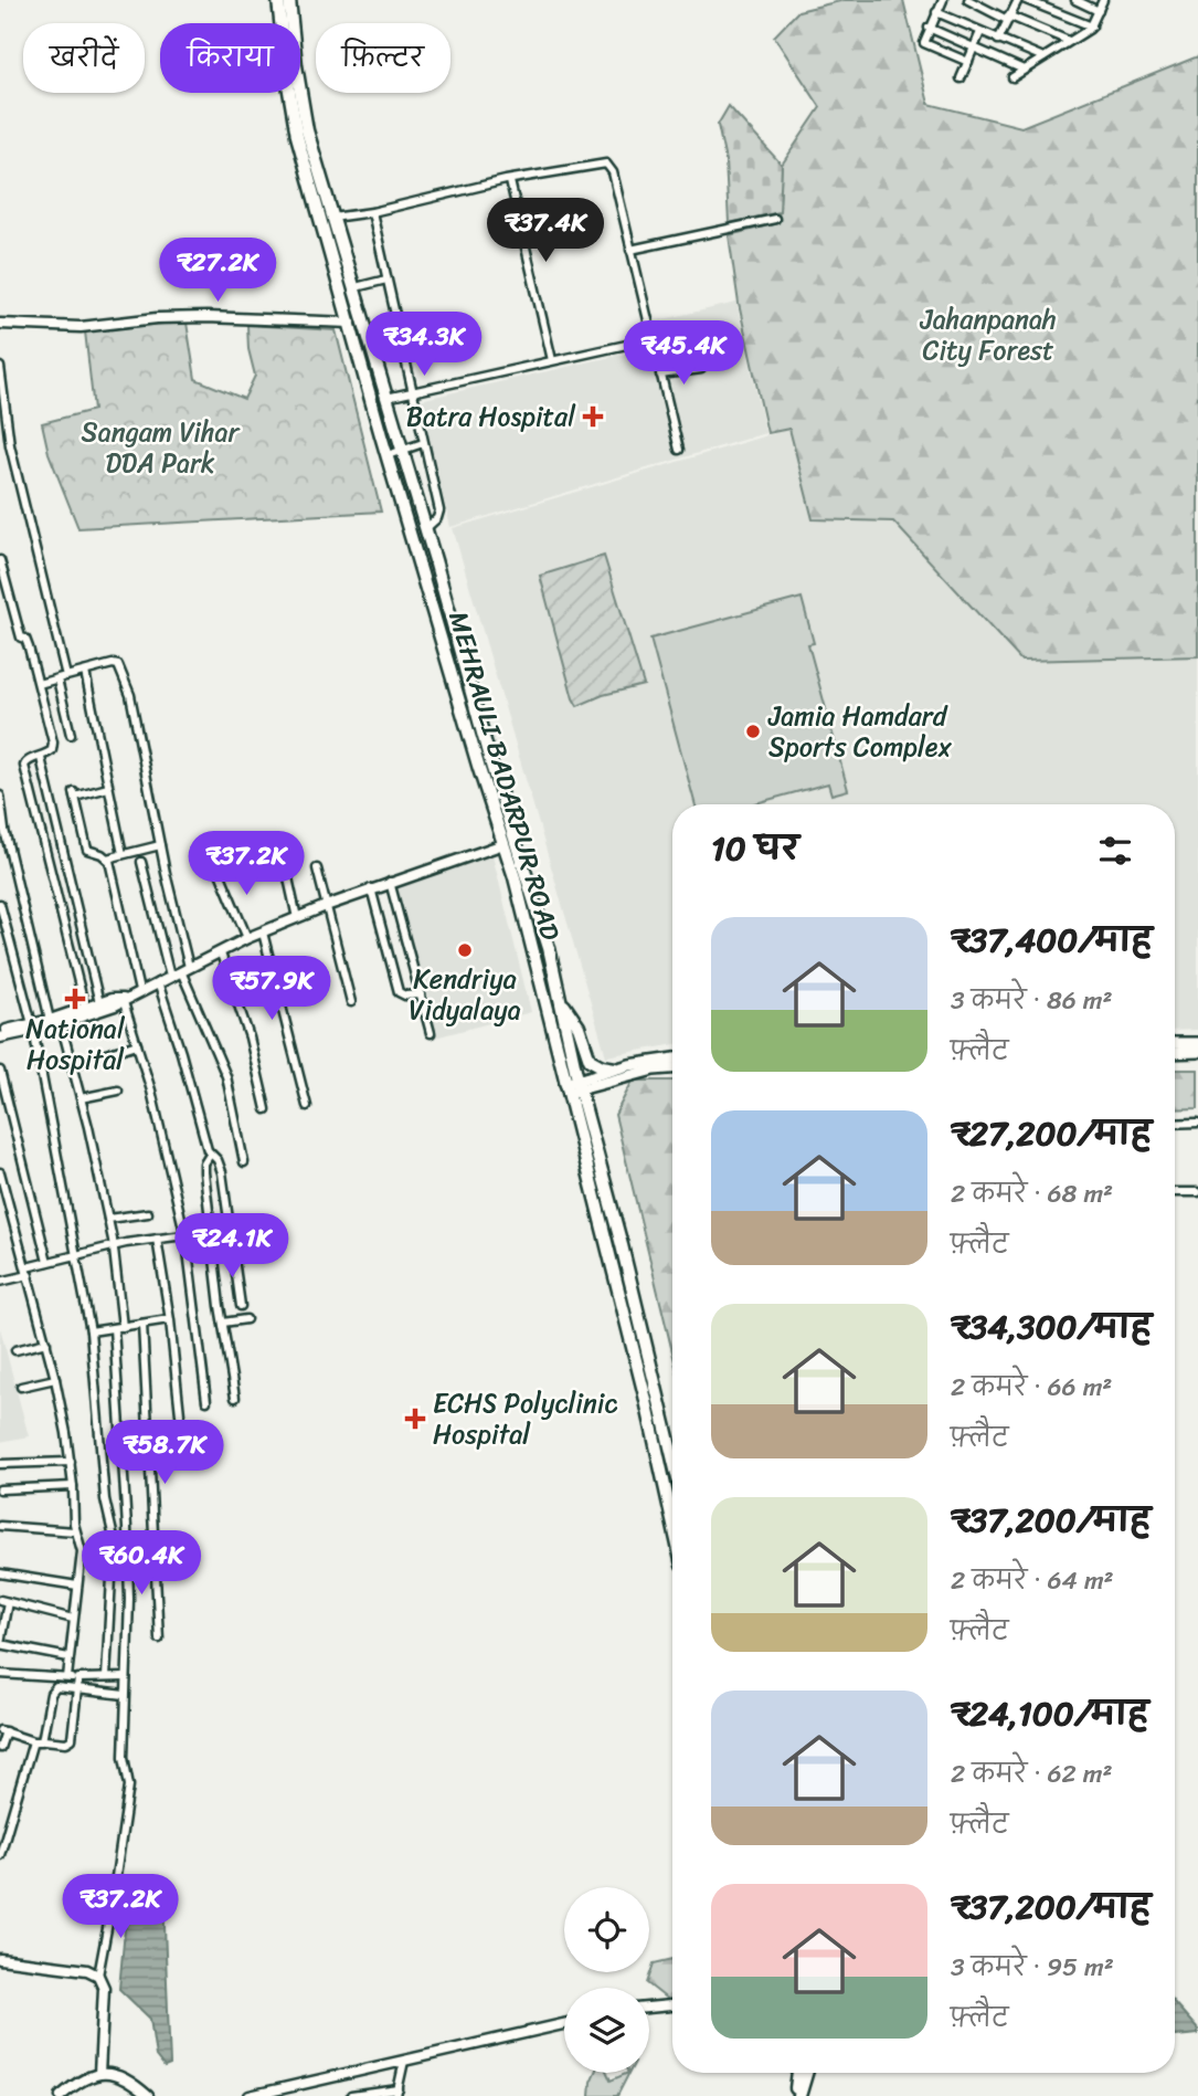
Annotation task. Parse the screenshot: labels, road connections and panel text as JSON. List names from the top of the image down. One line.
{"streets":{"main road":["MEHRAULI BADARPUR ROAD"]},"parks":["Jahanpanah City Forest","Sangam Vihar DDA Park"],"places":{"health":["Batra Hospital","National Hospital","ECHS Polyclinic Hospital"],"other":["Jamia Hamdard Sports Complex","Kendriya Vidyalaya"]},"page":{"chip":["खरीदें","किराया","फ़िल्टर"],"price":["₹37.4K","₹27.2K","₹34.3K","₹45.4K","₹37.2K","₹57.9K","₹24.1K","₹58.7K","₹60.4K","₹37.2K"],"heading":"10 घर","list":[{"name":"₹37,400/माह","note":"3 कमरे · 86 m² · फ़्लैट"},{"name":"₹27,200/माह","note":"2 कमरे · 68 m² · फ़्लैट"},{"name":"₹34,300/माह","note":"2 कमरे · 66 m² · फ़्लैट"},{"name":"₹37,200/माह","note":"2 कमरे · 64 m² · फ़्लैट"},{"name":"₹24,100/माह","note":"2 कमरे · 62 m² · फ़्लैट"},{"name":"₹37,200/माह","note":"3 कमरे · 95 m² · फ़्लैट"}]}}
